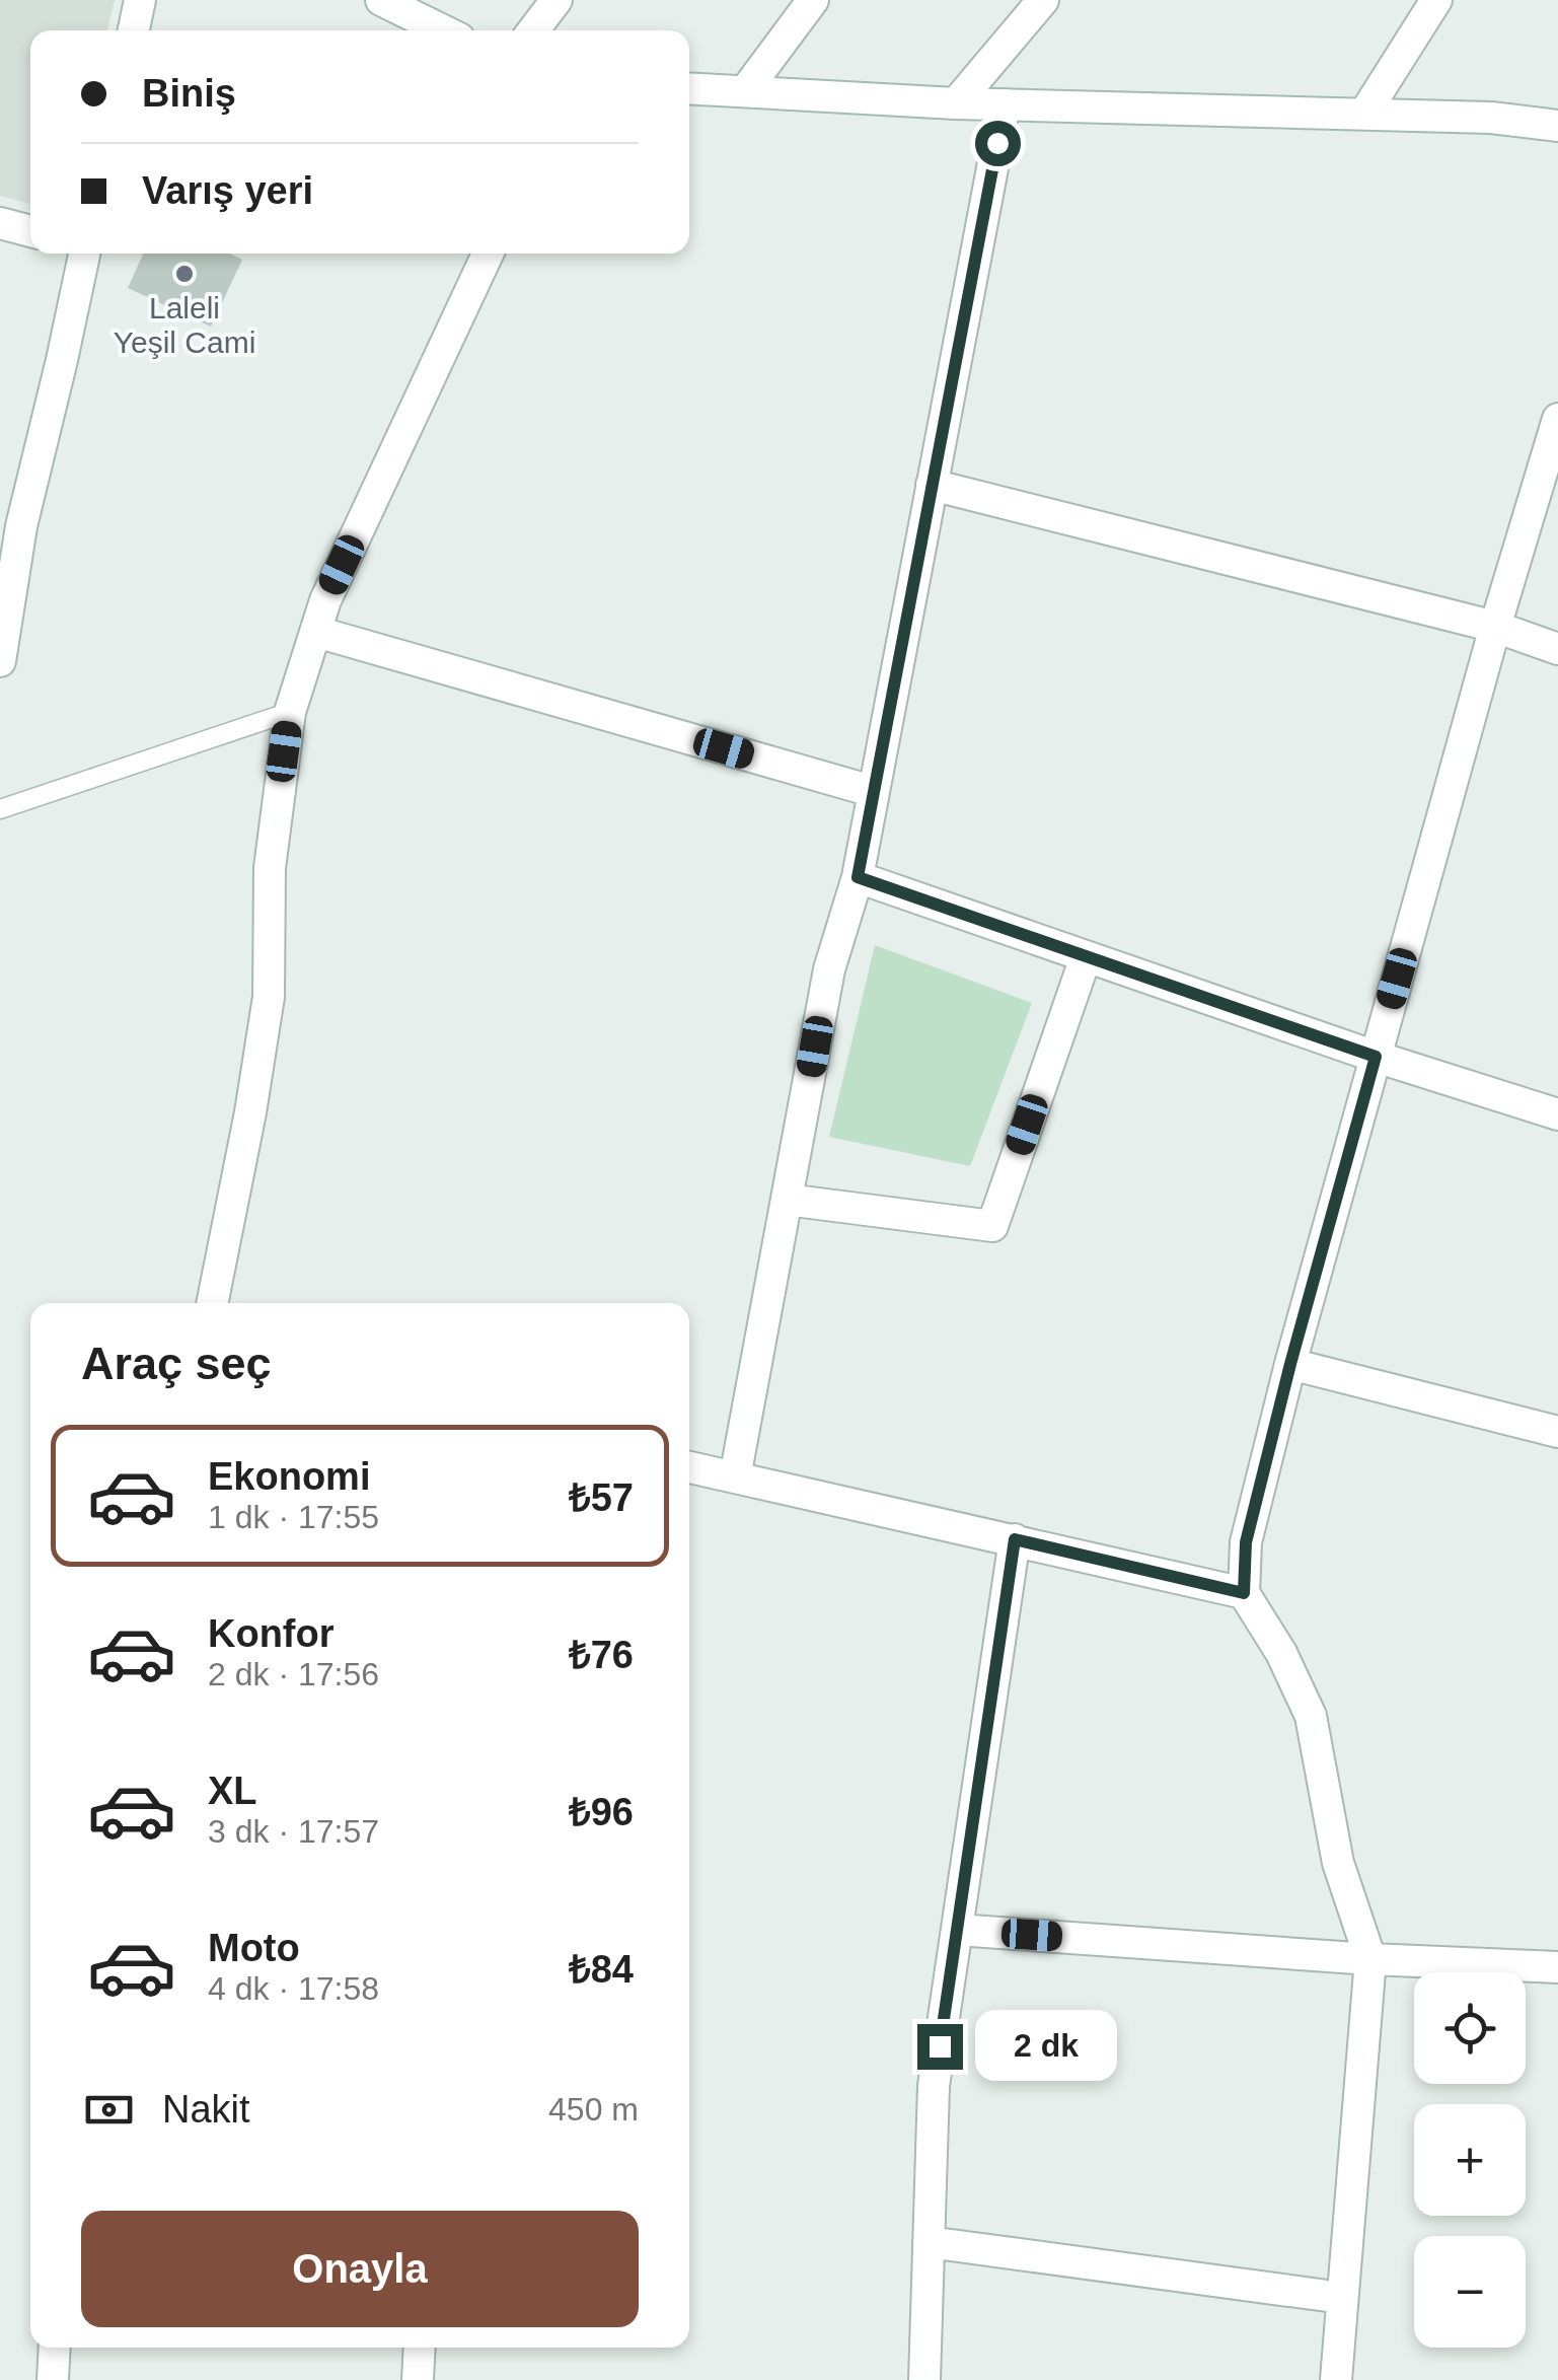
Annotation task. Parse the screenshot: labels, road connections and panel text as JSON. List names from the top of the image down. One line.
{"places":["Laleli Yeşil Cami"],"page":{"banner":["Biniş","Varış yeri"],"heading":"Araç seç","list":[{"name":"Ekonomi","note":"1 dk · 17:55","value":"₺57"},{"name":"Konfor","note":"2 dk · 17:56","value":"₺76"},{"name":"XL","note":"3 dk · 17:57","value":"₺96"},{"name":"Moto","note":"4 dk · 17:58","value":"₺84"}],"map_buttons":["+","−"],"bubble":"2 dk","pay":["Nakit","450 m"],"buttons":"Onayla"}}
